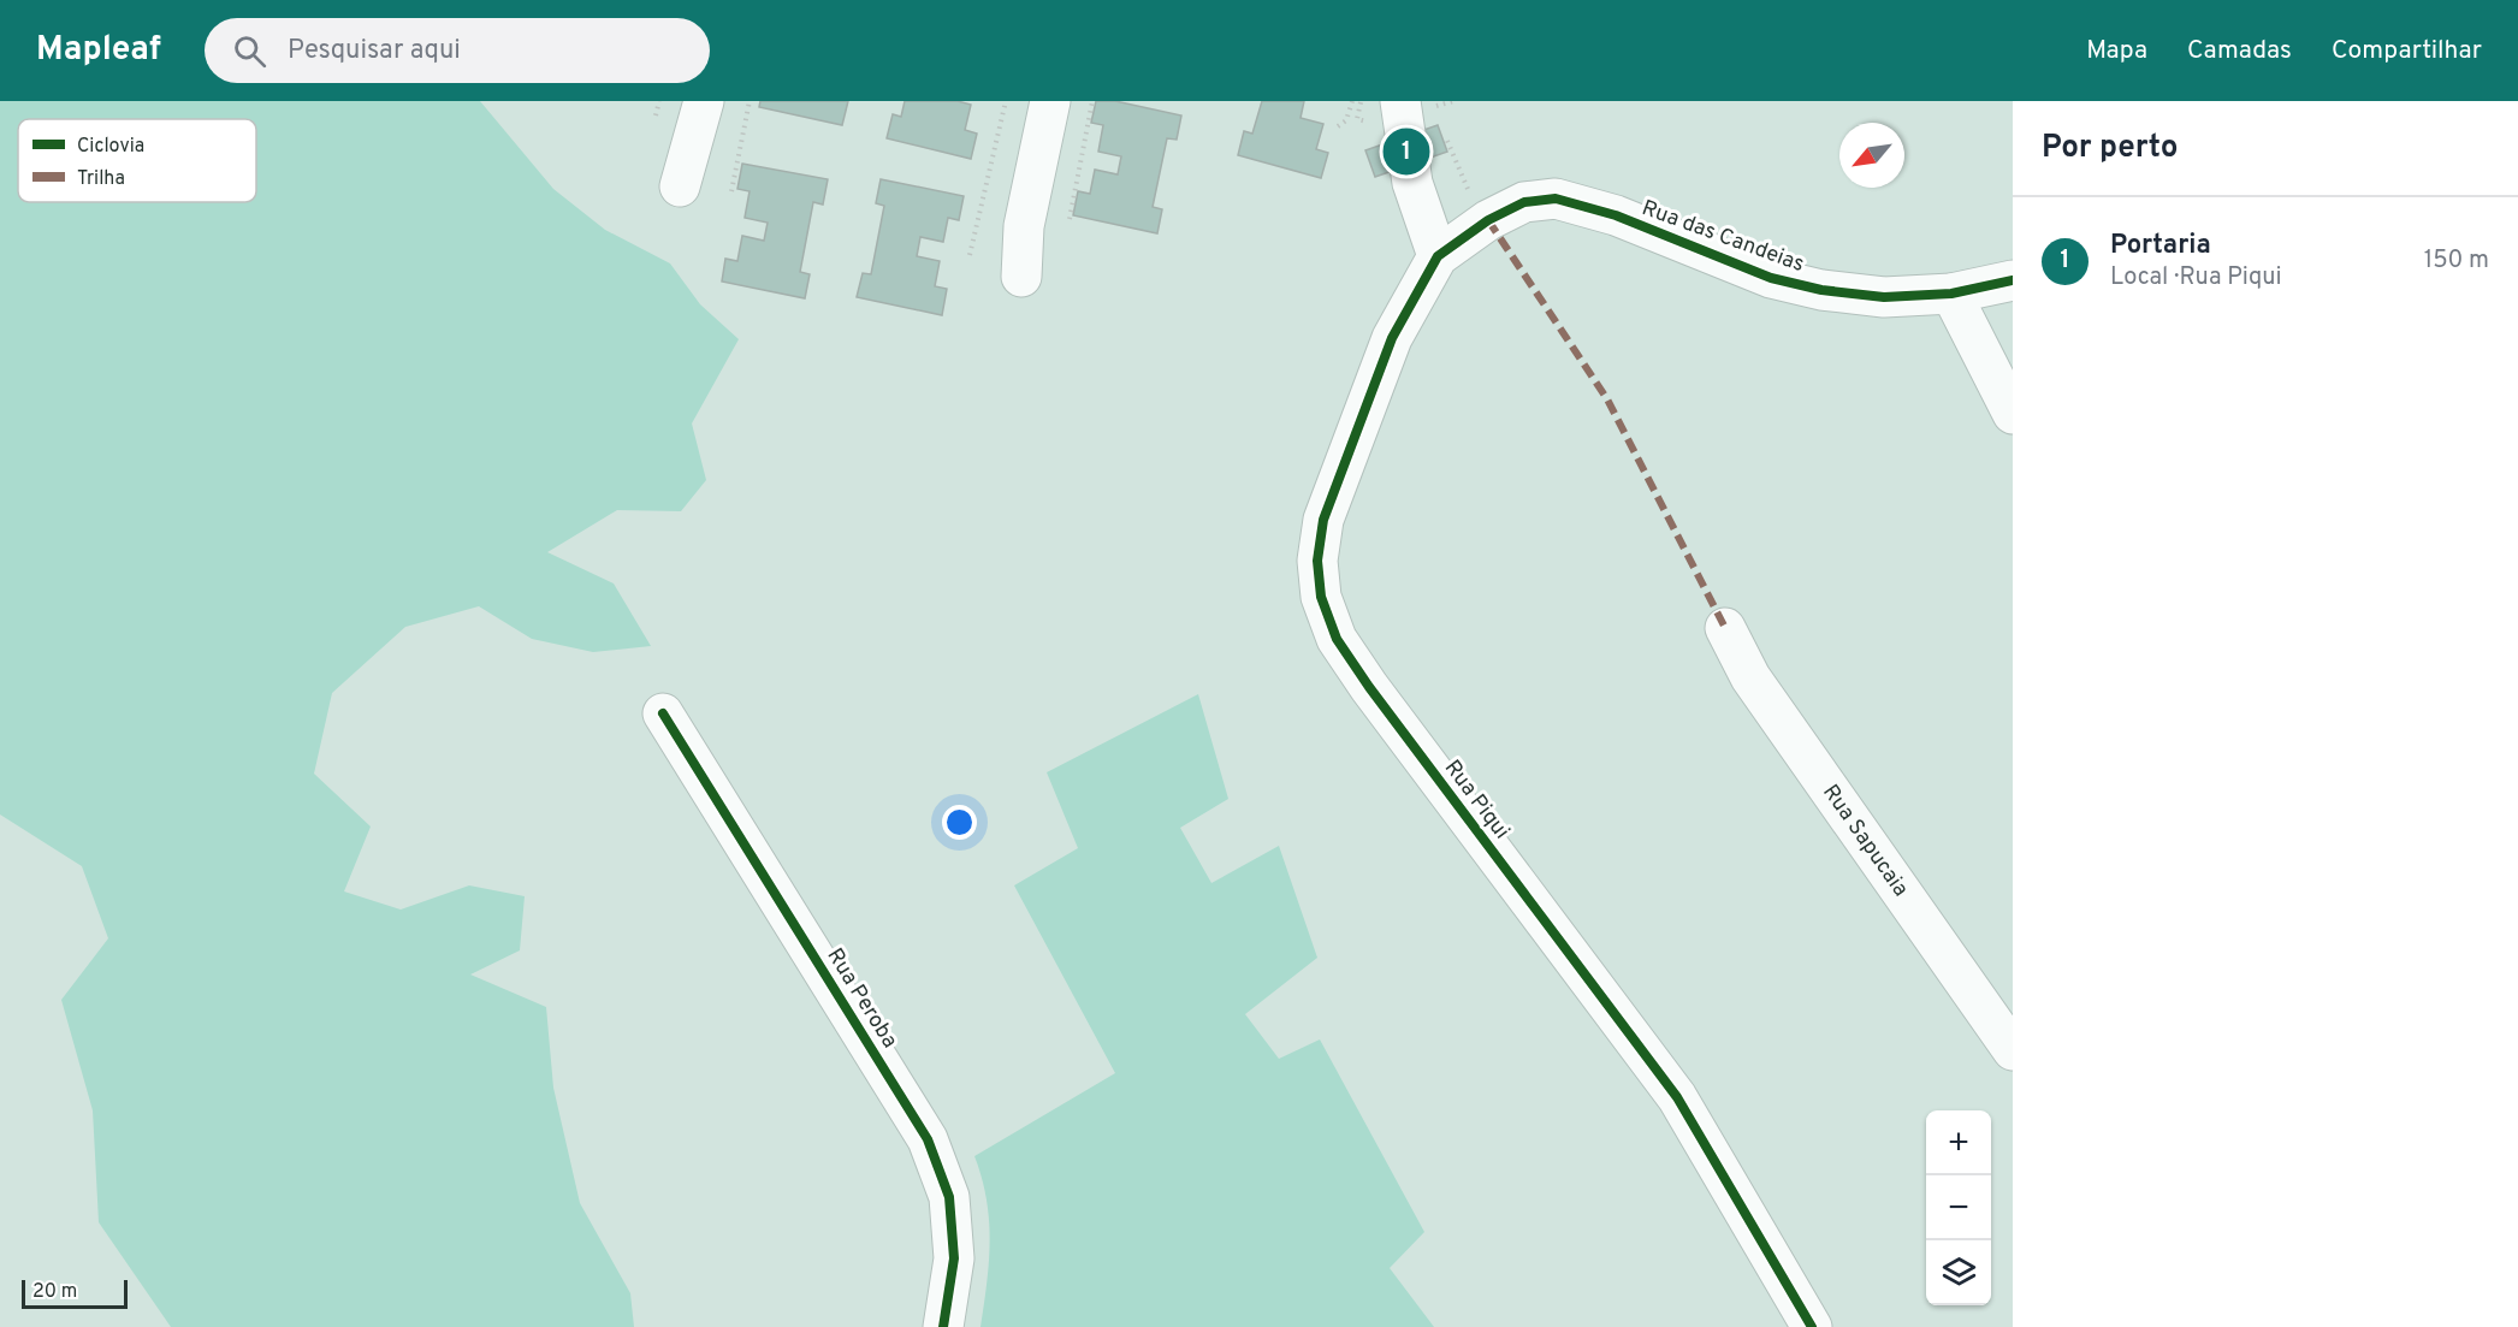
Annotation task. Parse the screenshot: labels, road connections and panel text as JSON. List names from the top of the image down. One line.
{"streets":{"street":["Rua das Candeias","Rua Piqui","Rua Sapucaia","Rua Peroba"]},"crossings":[["Rua das Candeias","Rua Piqui"]],"legend":["Ciclovia","Trilha"],"scale_bar":"20 m","north":"bottom left","page":{"header":"Mapleaf","search":"Pesquisar aqui","nav":["Mapa","Camadas","Compartilhar"],"heading":"Por perto","pins":"1","list":[{"mark":"1","name":"Portaria","note":"Local · Rua Piqui","value":"150 m"}],"map_buttons":["+","−"],"scale":"20 m"}}
